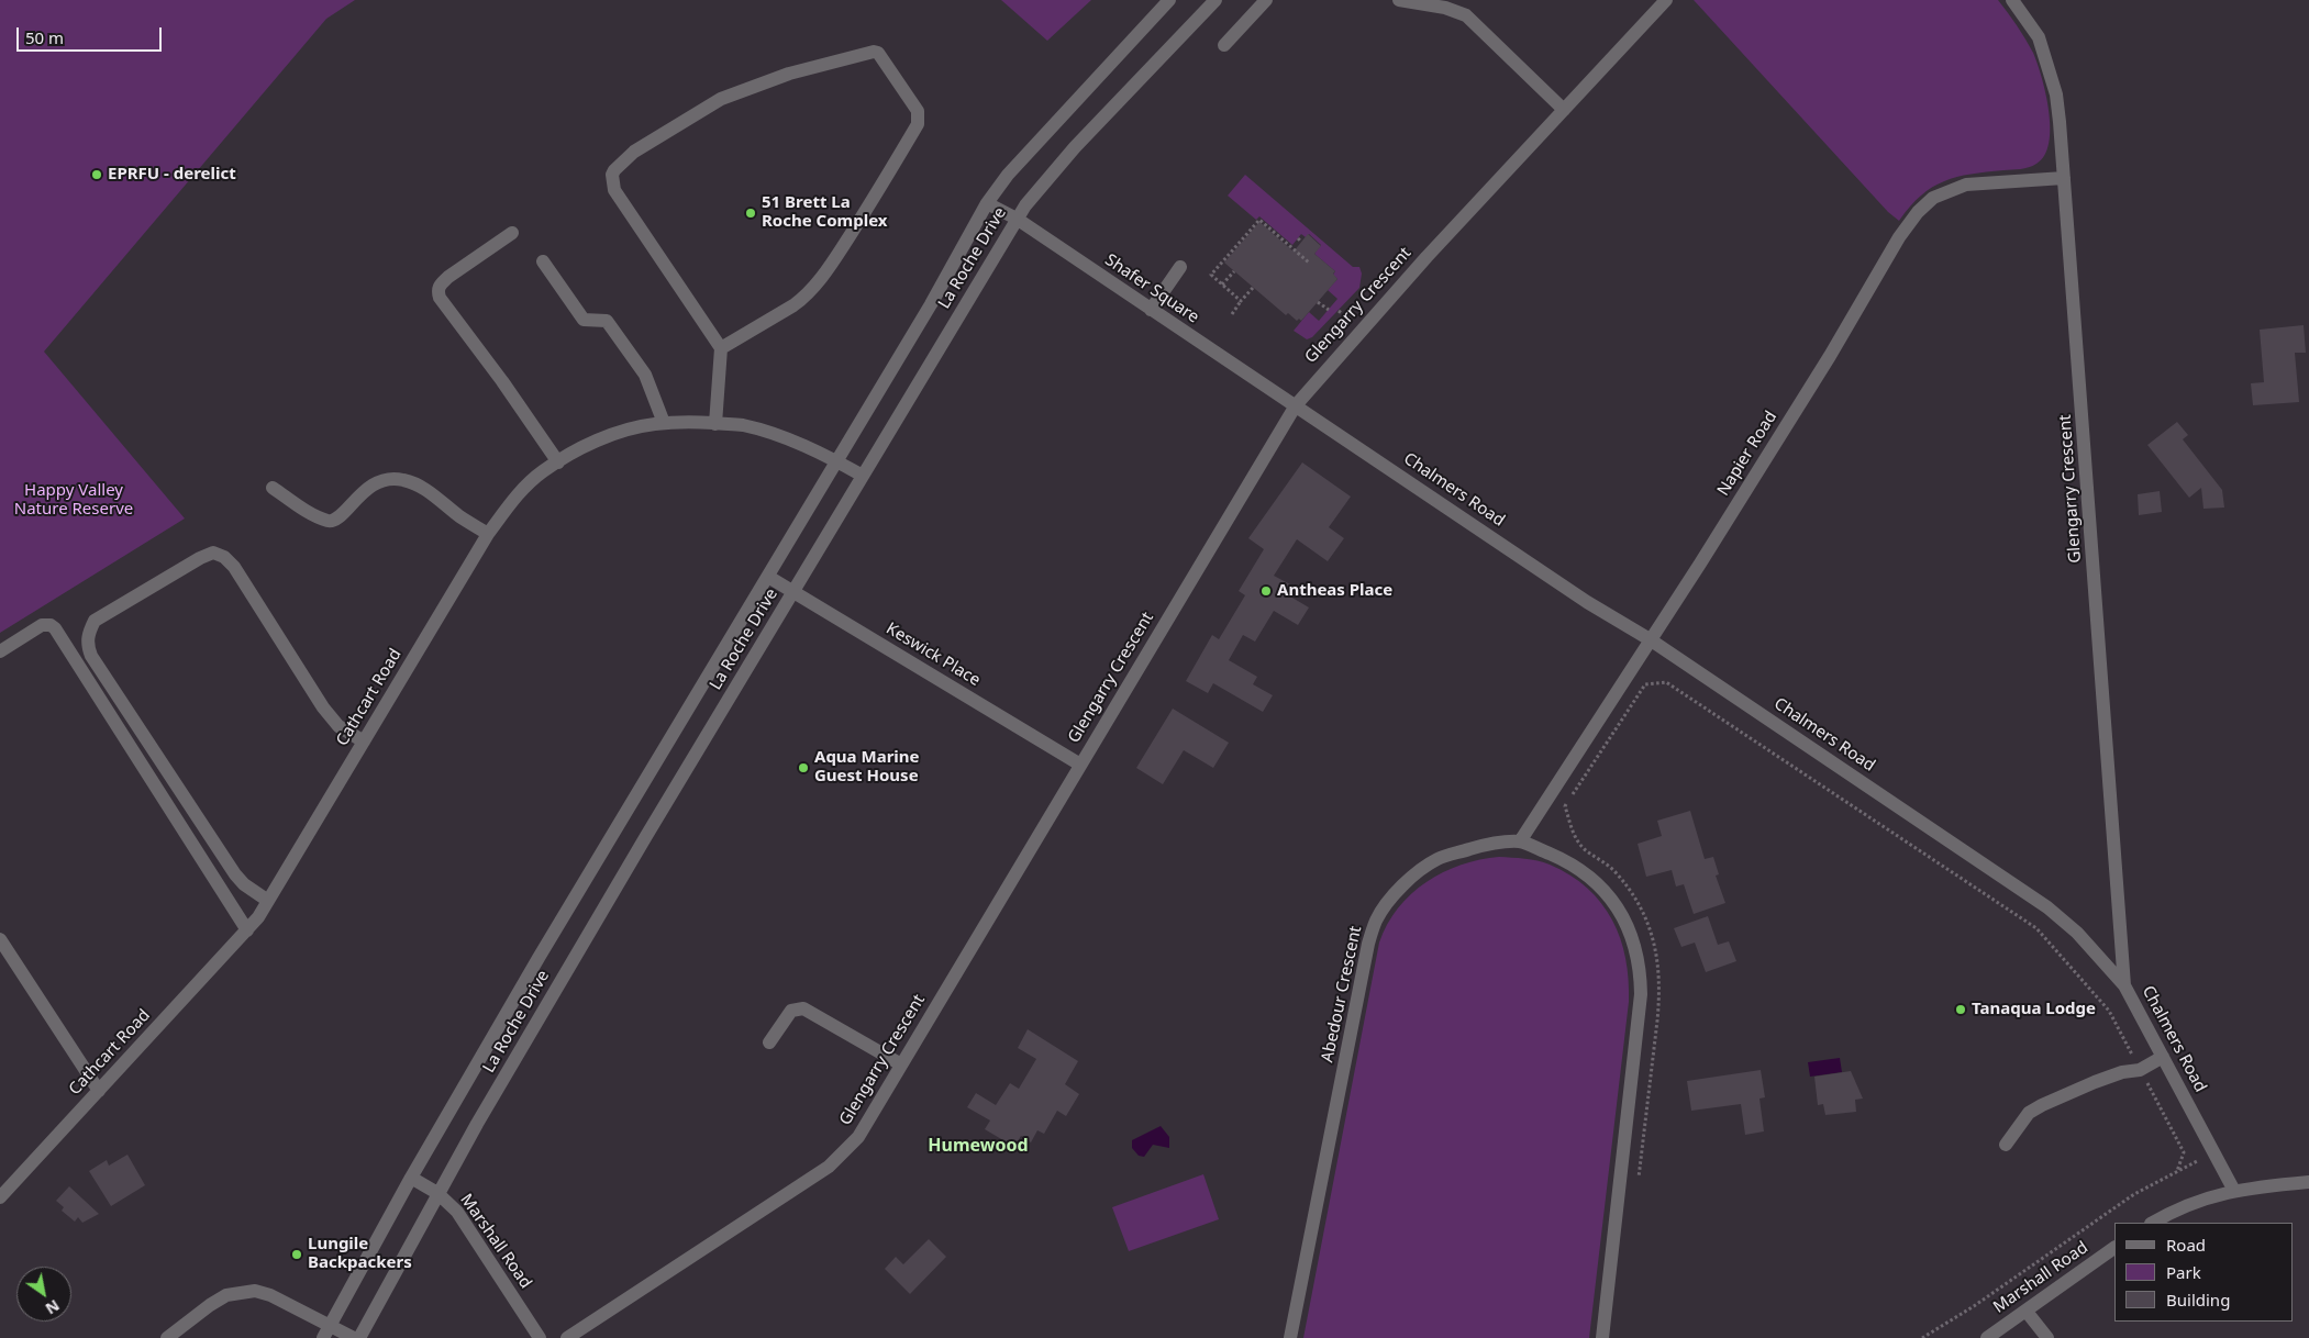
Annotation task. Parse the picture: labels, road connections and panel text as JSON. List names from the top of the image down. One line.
{"streets":{"street":["La Roche Drive","Shafer Square","Glengarry Crescent","Napier Road","Chalmers Road","Keswick Place","Cathcart Road","Abedour Crescent","Marshall Road"]},"crossings":[["La Roche Drive","Shafer Square"],["La Roche Drive","Keswick Place"],["La Roche Drive","Cathcart Road"],["La Roche Drive","Marshall Road"],["Shafer Square","Glengarry Crescent"],["Shafer Square","Chalmers Road"],["Glengarry Crescent","Napier Road"],["Glengarry Crescent","Chalmers Road"],["Glengarry Crescent","Keswick Place"],["Napier Road","Chalmers Road"],["Napier Road","Abedour Crescent"]],"districts":["Humewood"],"parks":["Happy Valley Nature Reserve"],"places":["EPRFU - derelict","51 Brett La Roche Complex","Antheas Place","Aqua Marine Guest House","Tanaqua Lodge","Lungile Backpackers"],"legend":["Road","Park","Building"],"scale_bar":"50 m","north":"bottom right"}
